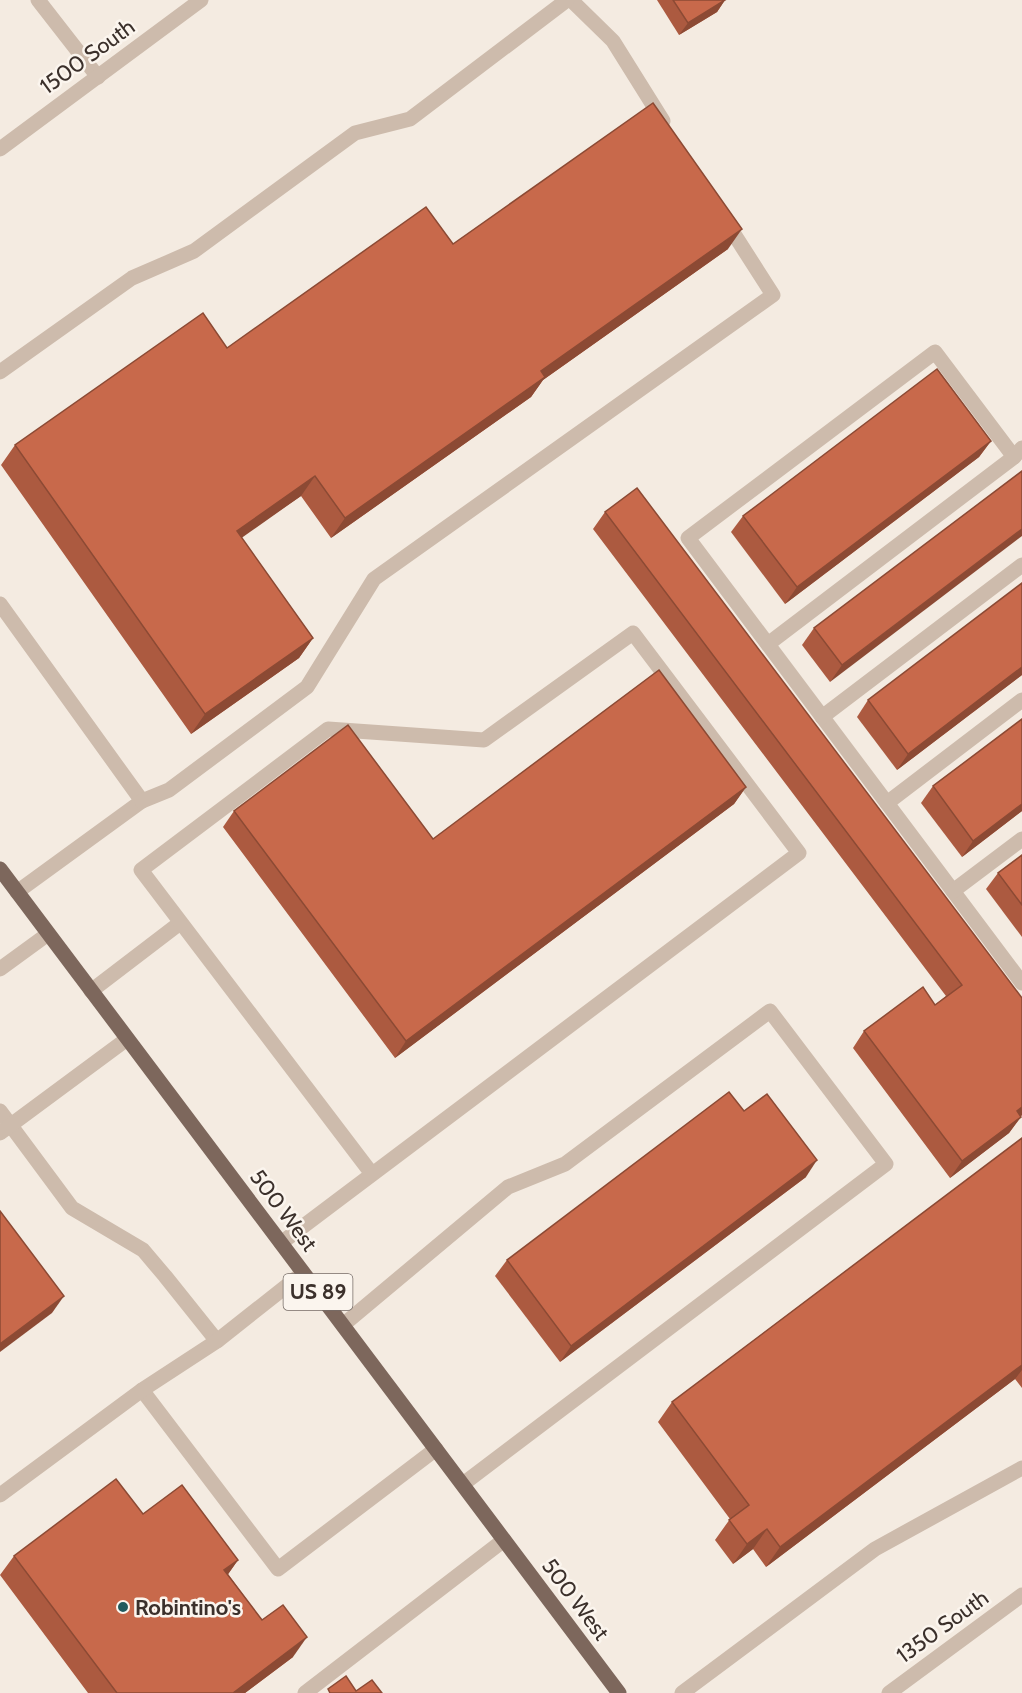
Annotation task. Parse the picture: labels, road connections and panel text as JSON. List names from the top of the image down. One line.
{"streets":{"main road":["500 West","US 89"],"street":["1500 South","1350 South"]},"places":["Robintino's"]}
